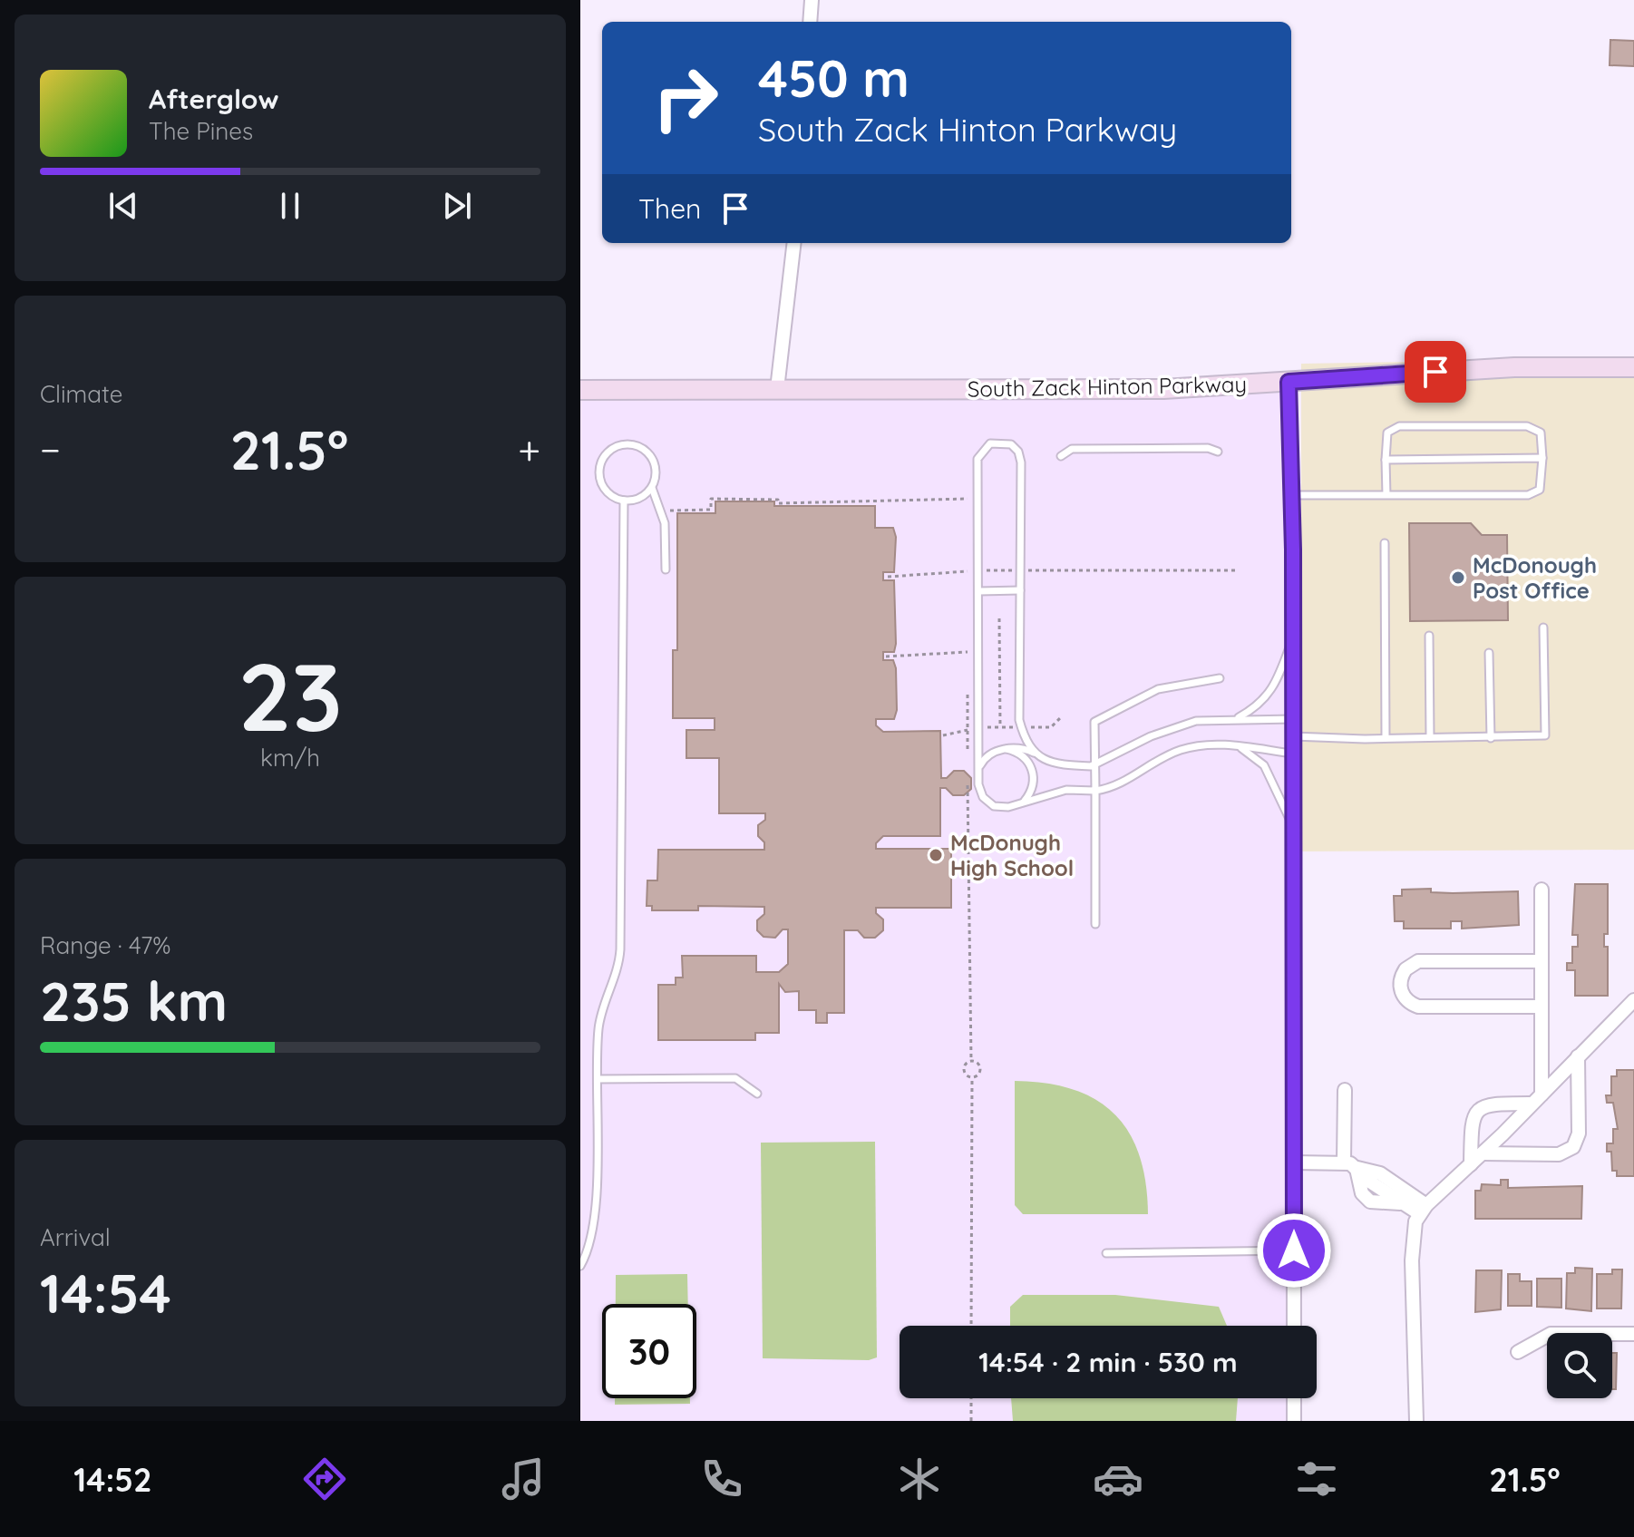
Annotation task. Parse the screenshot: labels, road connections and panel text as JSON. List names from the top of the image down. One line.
{"streets":{"main road":["South Zack Hinton Parkway"]},"places":["McDonough Post Office","McDonugh High School"],"page":{"turn":["450 m","South Zack Hinton Parkway"],"song":["Afterglow","The Pines"],"then":"Then","tile":["Climate",["23","km/h"],["Range · 47%","235 km"],["Arrival","14:54"]],"heat":["−","21.5°","+"],"limit":"30","trip":"14:54 · 2 min · 530 m","tabs":["14:52","21.5°"]}}
